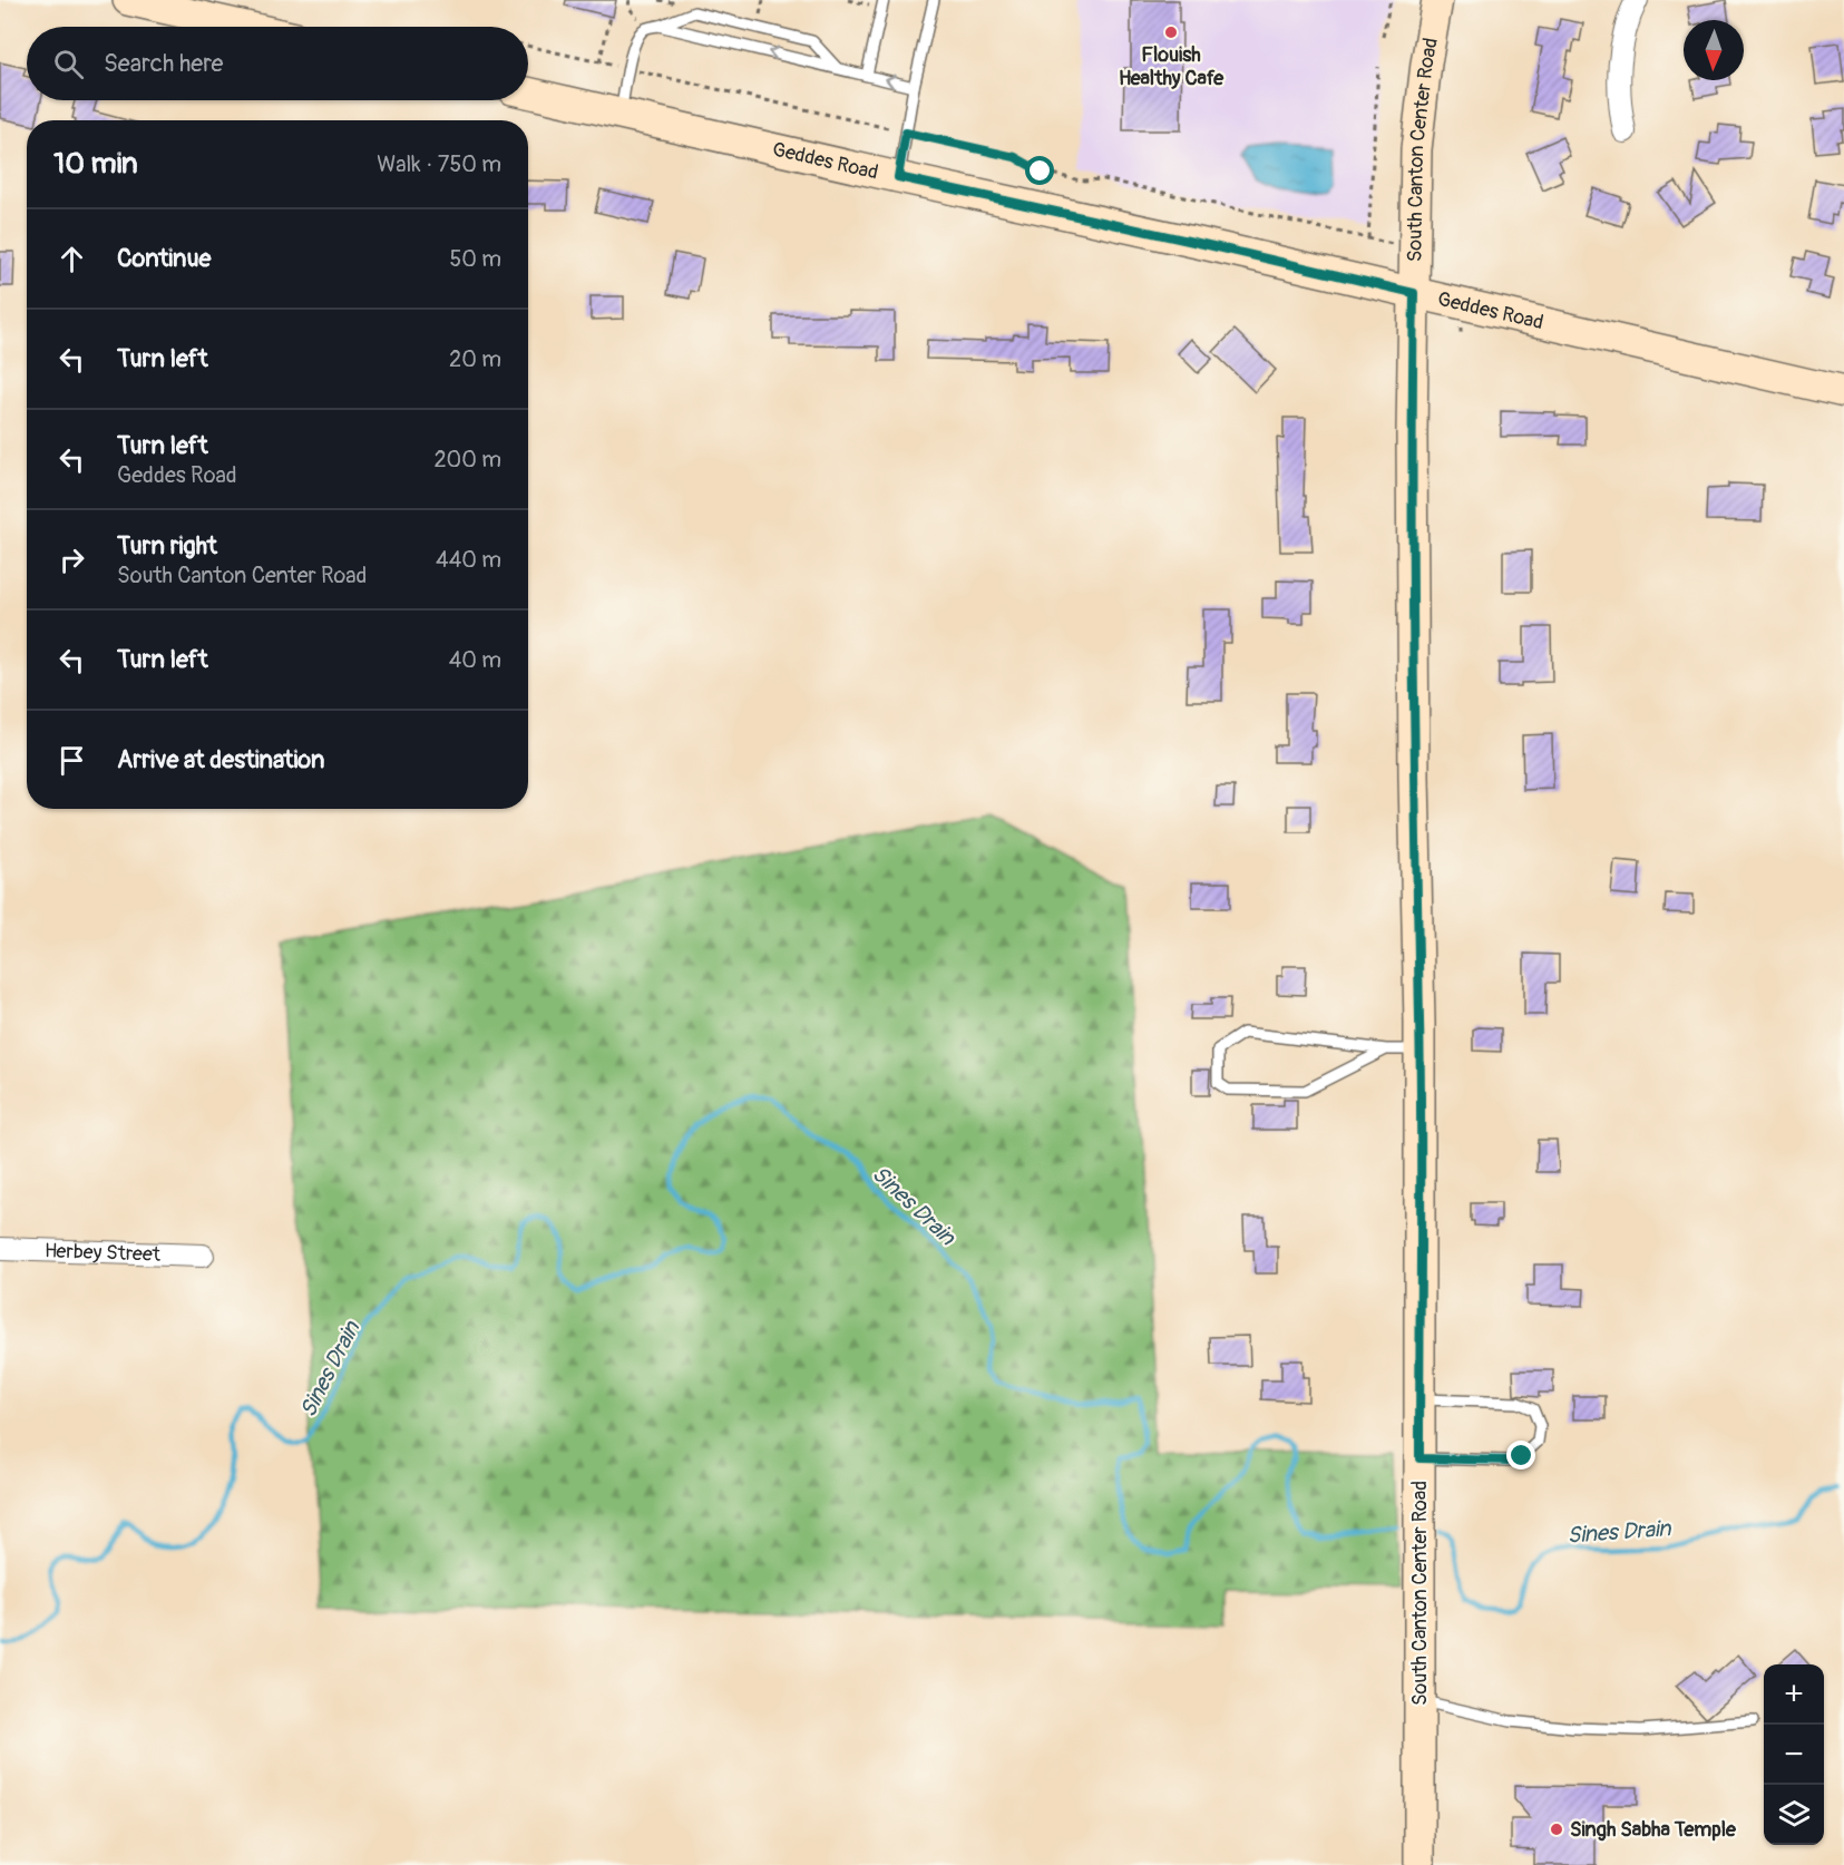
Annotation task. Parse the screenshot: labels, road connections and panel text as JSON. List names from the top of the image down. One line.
{"streets":{"main road":["South Canton Center Road","Geddes Road"],"street":["Herbey Street"]},"crossings":[["South Canton Center Road","Geddes Road"]],"water":["Sines Drain"],"places":["Flouish Healthy Cafe","Singh Sabha Temple"],"north":"bottom","page":{"search":"Search here","heading":["10 min","Walk · 750 m"],"list":[["Continue","50 m"],["Turn left","20 m"],["Turn left","Geddes Road","200 m"],["Turn right","South Canton Center Road","440 m"],["Turn left","40 m"],"Arrive at destination"],"map_buttons":["+","−"]}}
